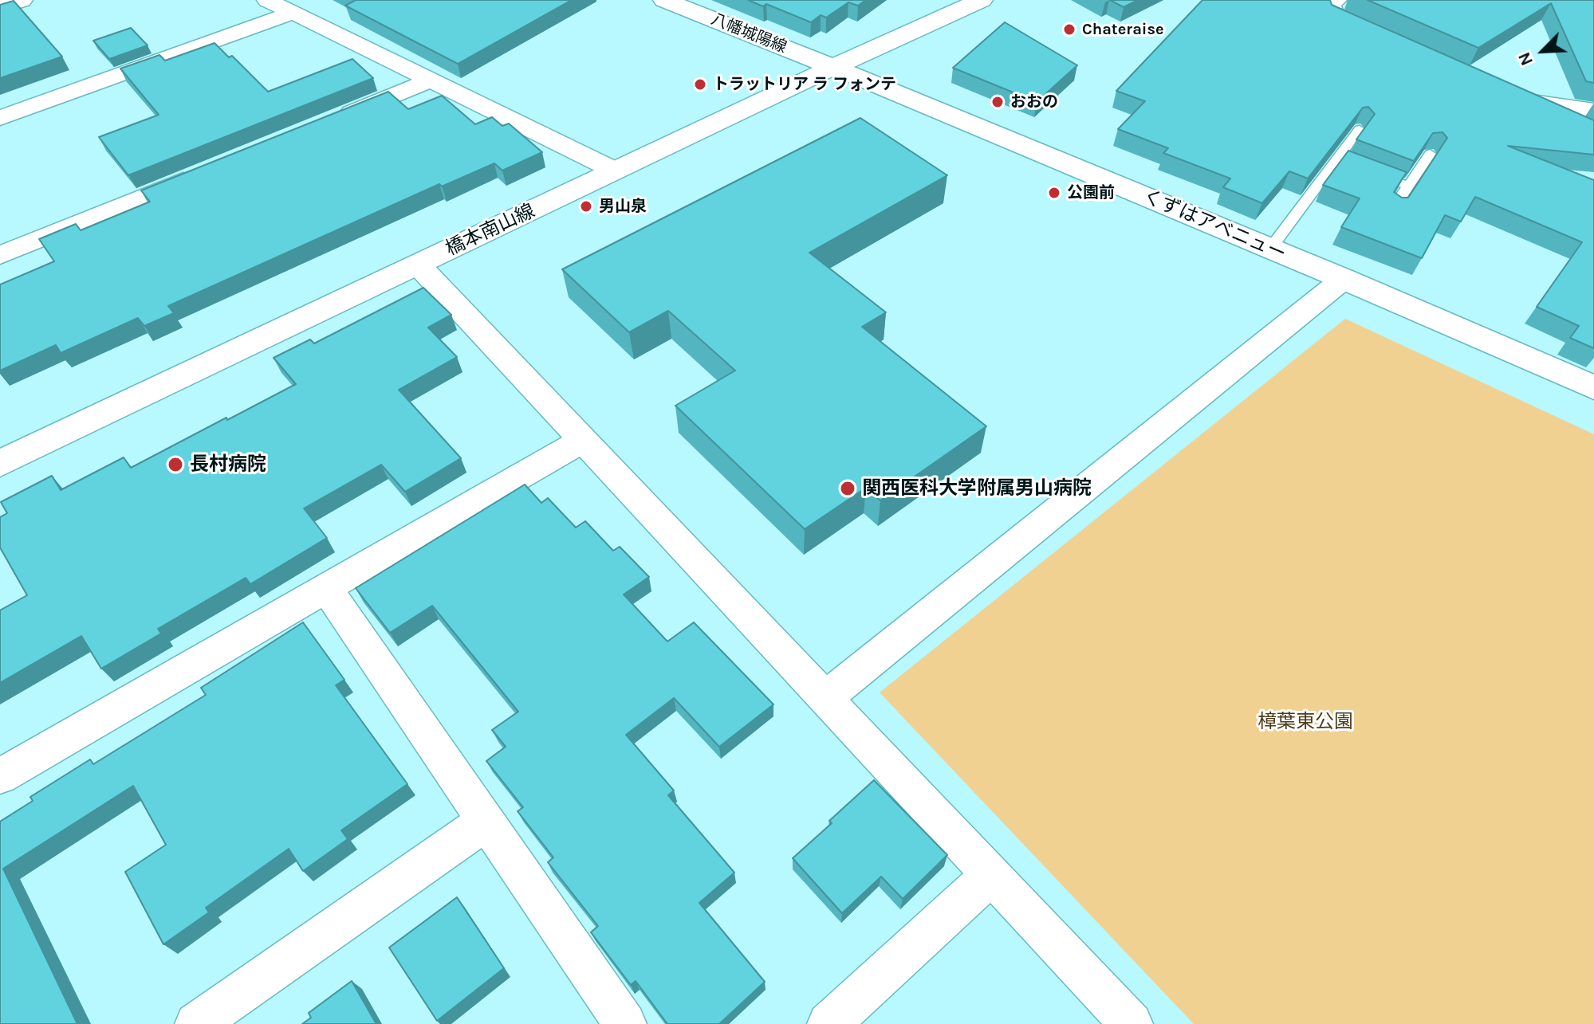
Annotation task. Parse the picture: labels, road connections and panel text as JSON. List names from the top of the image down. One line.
{"streets":{"street":["八幡城陽線","くずはアベニュー","橋本南山線"]},"crossings":[["八幡城陽線","くずはアベニュー"],["八幡城陽線","橋本南山線"],["くずはアベニュー","橋本南山線"]],"parks":["樟葉東公園"],"places":["Chateraise","トラットリア ラ フォンテ","おおの","公園前","男山泉","長村病院","関西医科大学附属男山病院"],"north":"bottom left"}
